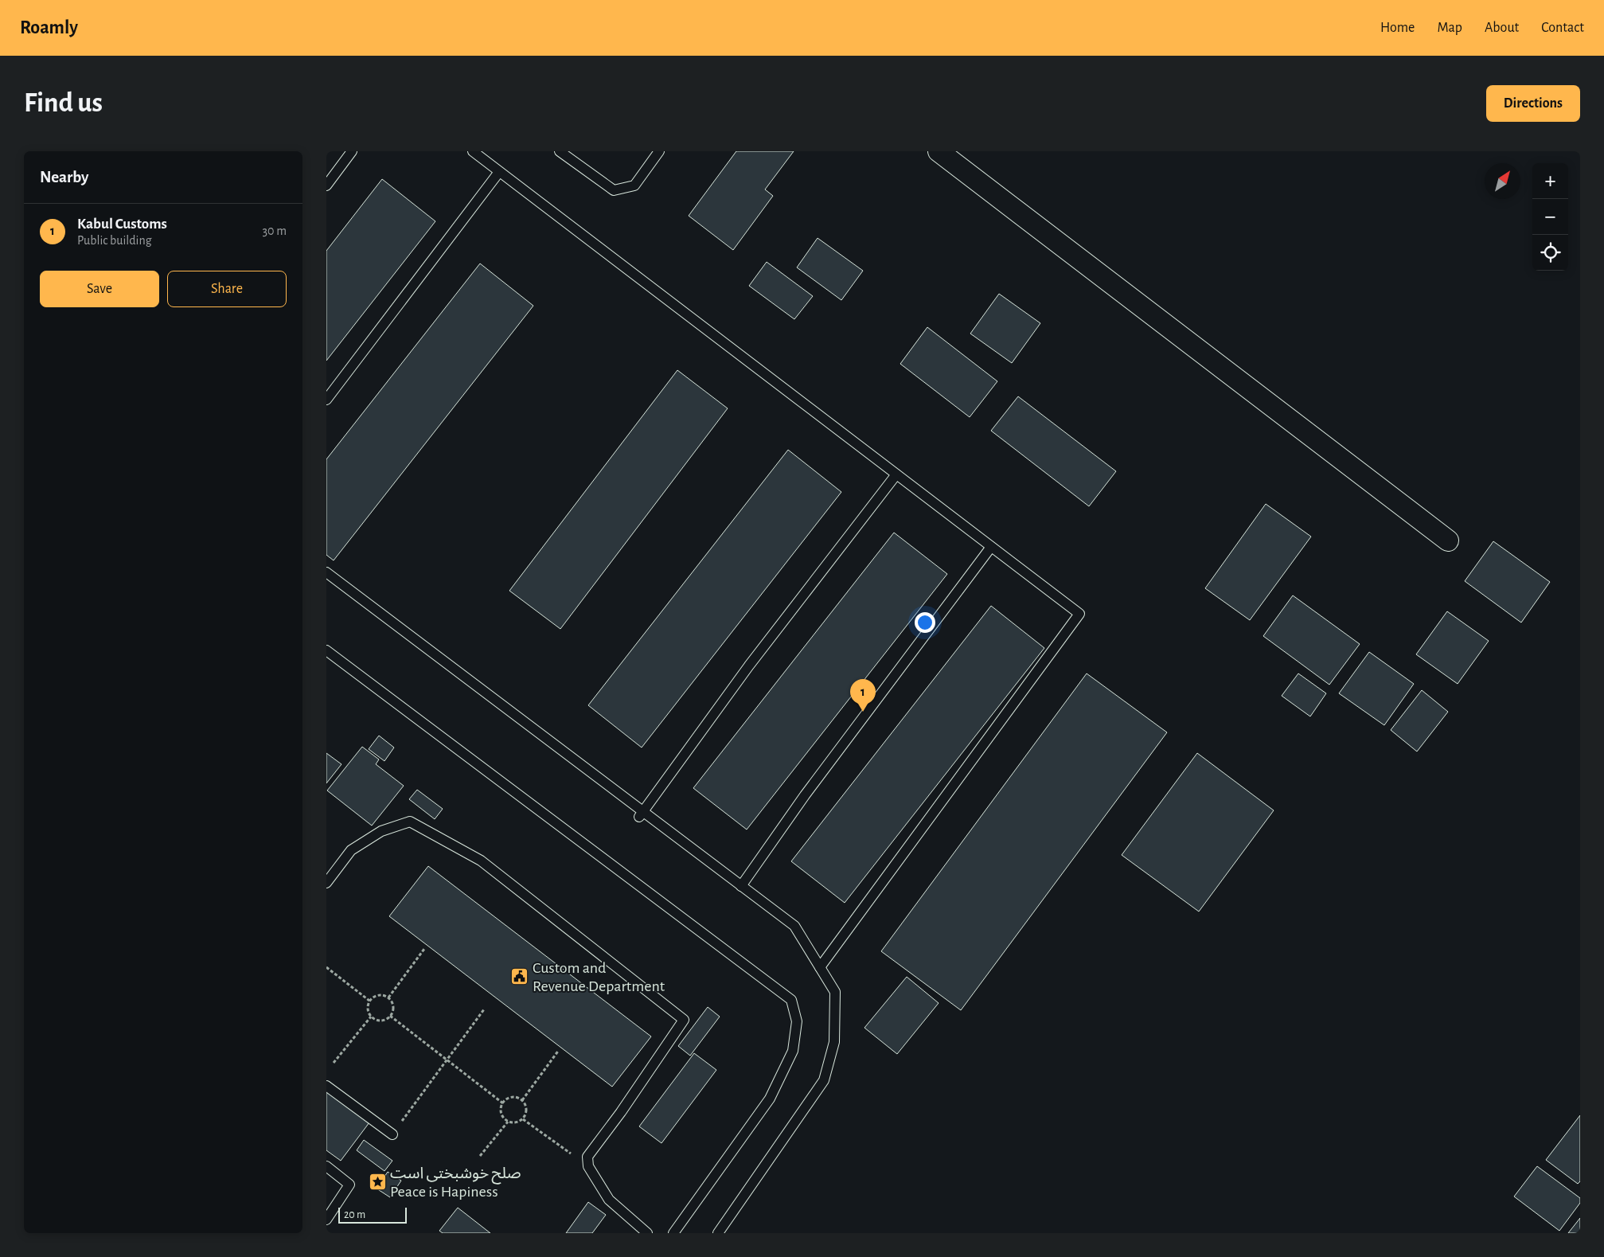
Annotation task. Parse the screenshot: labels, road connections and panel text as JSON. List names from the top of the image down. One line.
{"places":{"public building":["Custom and Revenue Department"],"place":["صلح خوشبختی است Peace is Hapiness"]},"scale_bar":"20 m","north":"top right","page":{"header":"Roamly","nav":["Home","Map","About","Contact"],"buttons":["Directions",["Save","Share"]],"title":"Find us","heading":"Nearby","map_buttons":["+","−"],"list":[{"mark":"1","name":"Kabul Customs","note":"Public building","value":"30 m"}],"pins":"1","scale":"20 m"}}
